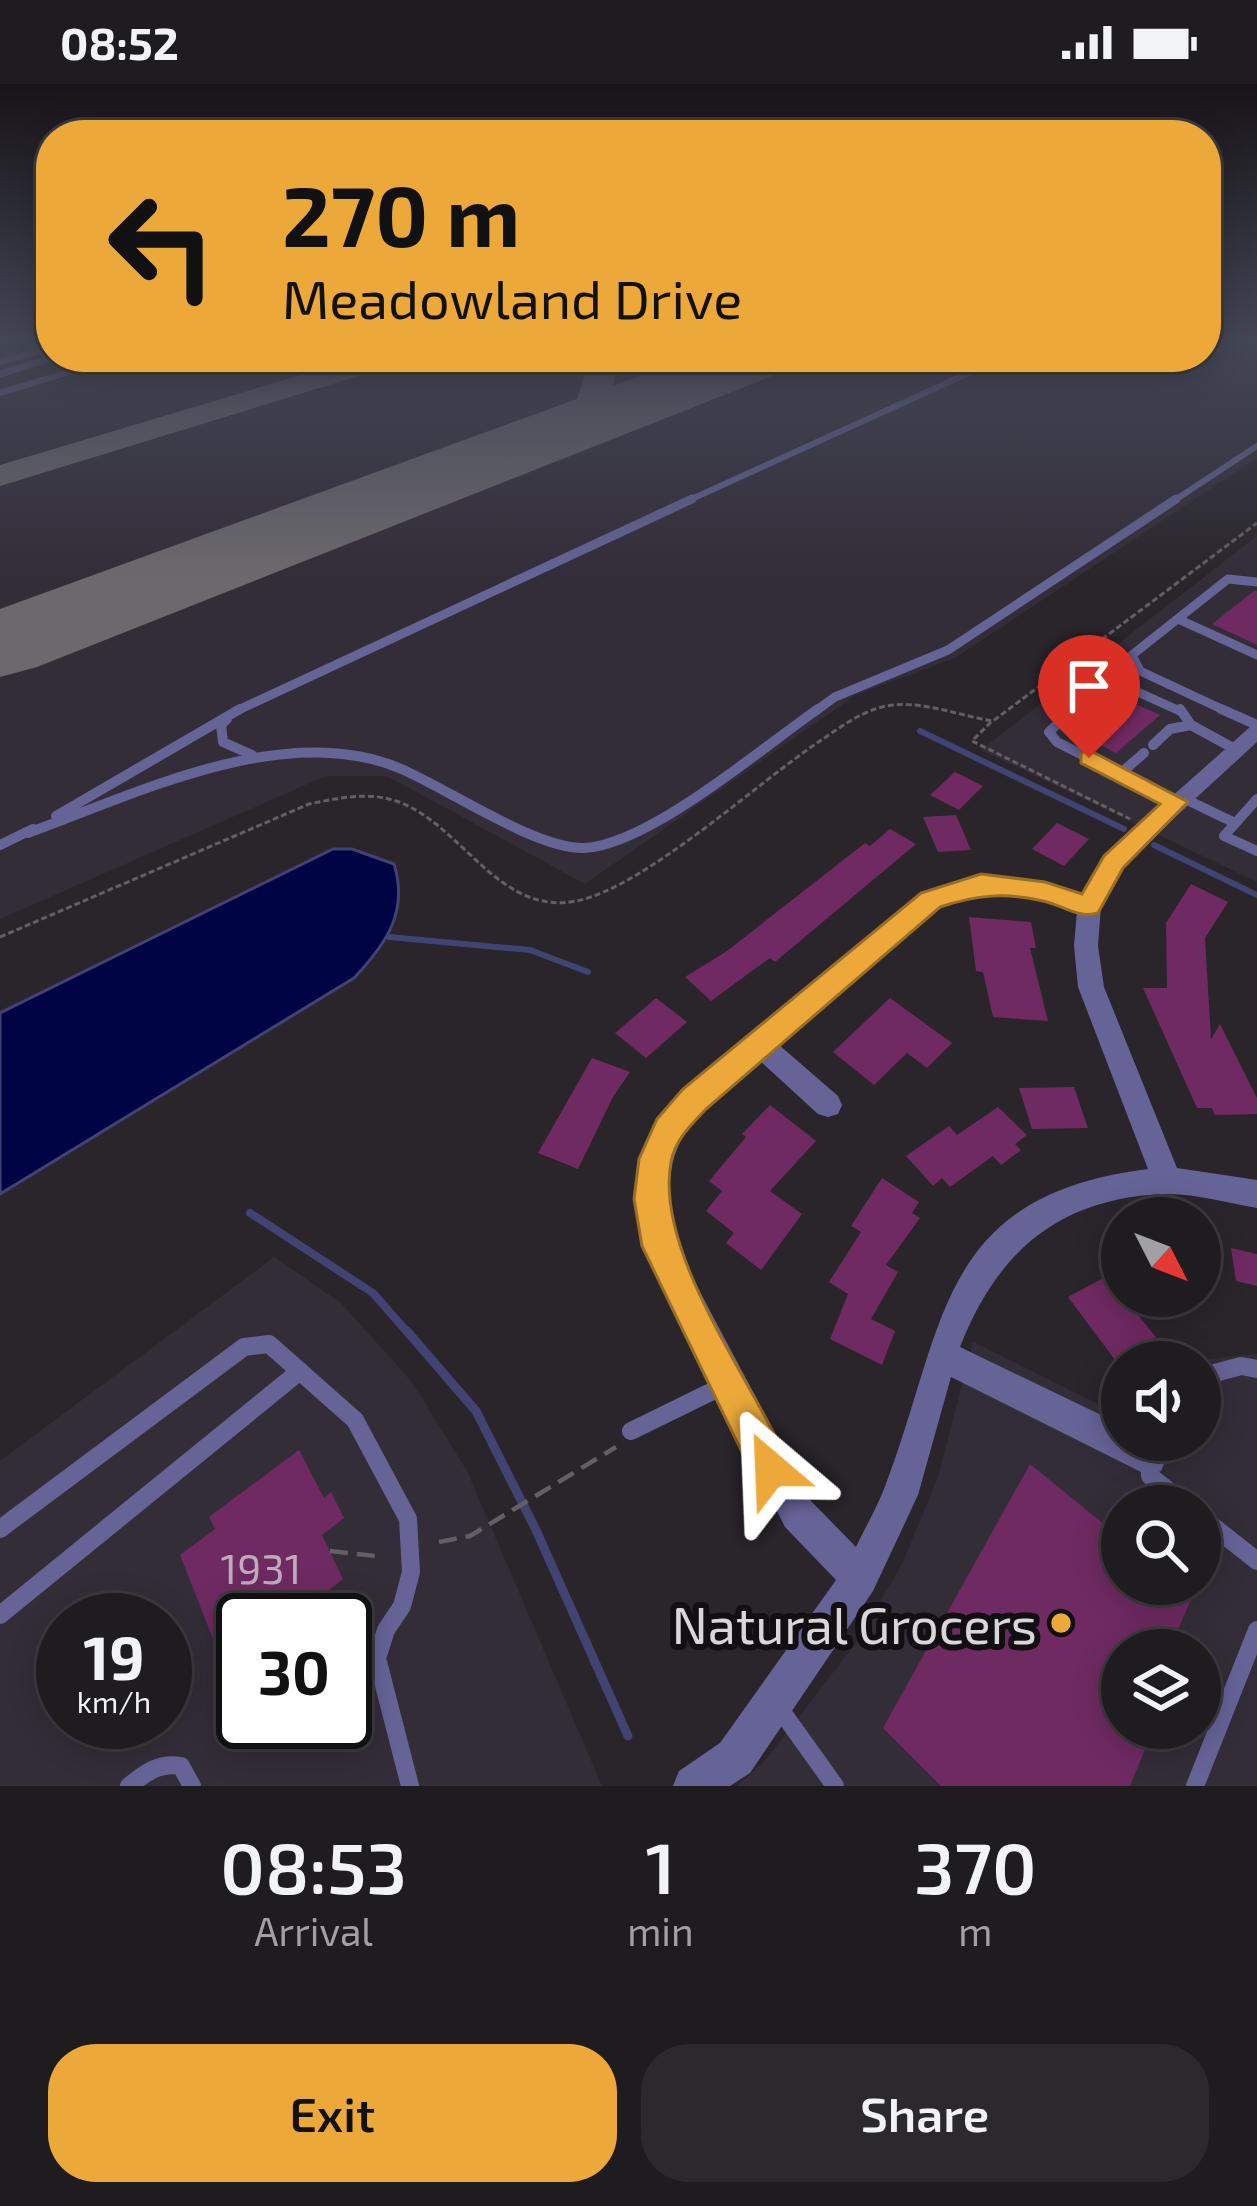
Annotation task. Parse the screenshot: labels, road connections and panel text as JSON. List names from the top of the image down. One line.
{"places":["Natural Grocers"],"house_numbers":["1931"],"north":"bottom right","page":{"status":"08:52","turn":["270 m","Meadowland Drive"],"speed":"19 km/h","limit":"30","eta":["08:53","Arrival","1","min","370","m"],"buttons":["Exit","Share"]}}
